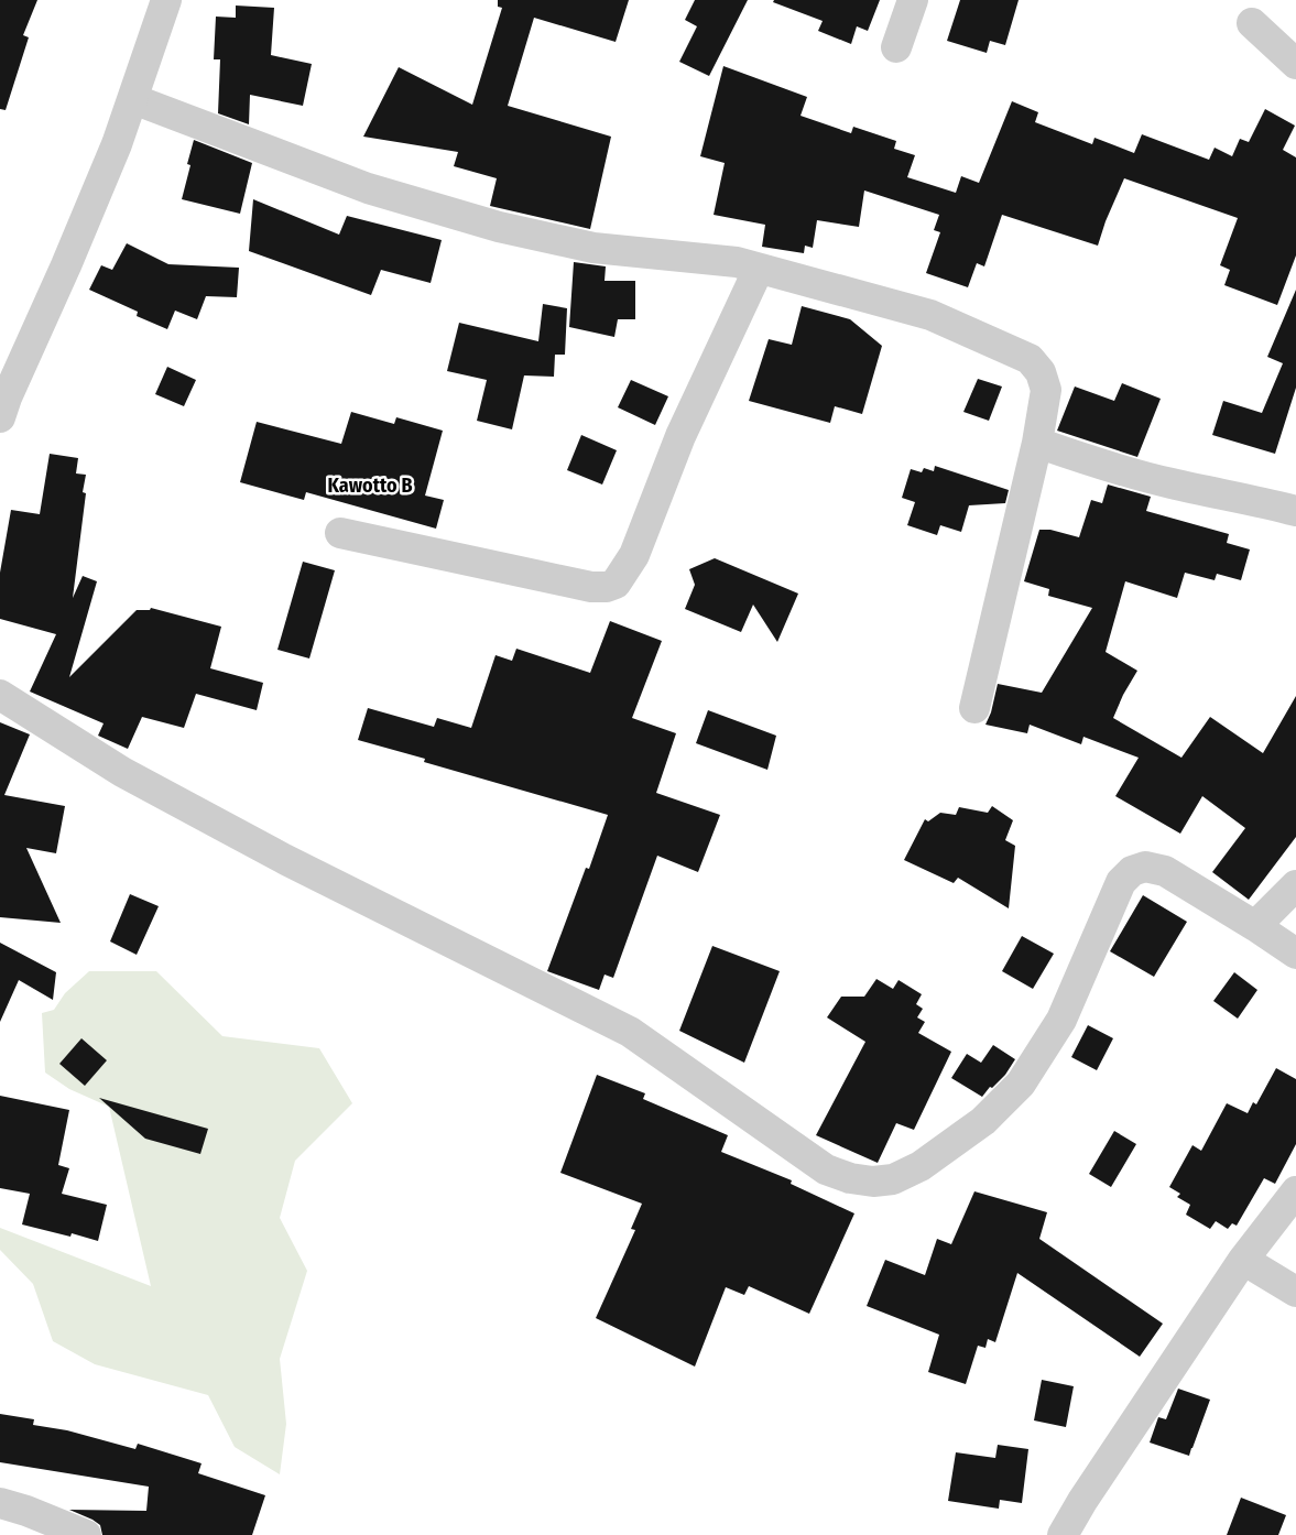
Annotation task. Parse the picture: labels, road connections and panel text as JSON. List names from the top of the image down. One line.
{"districts":["Kawotto B"]}
